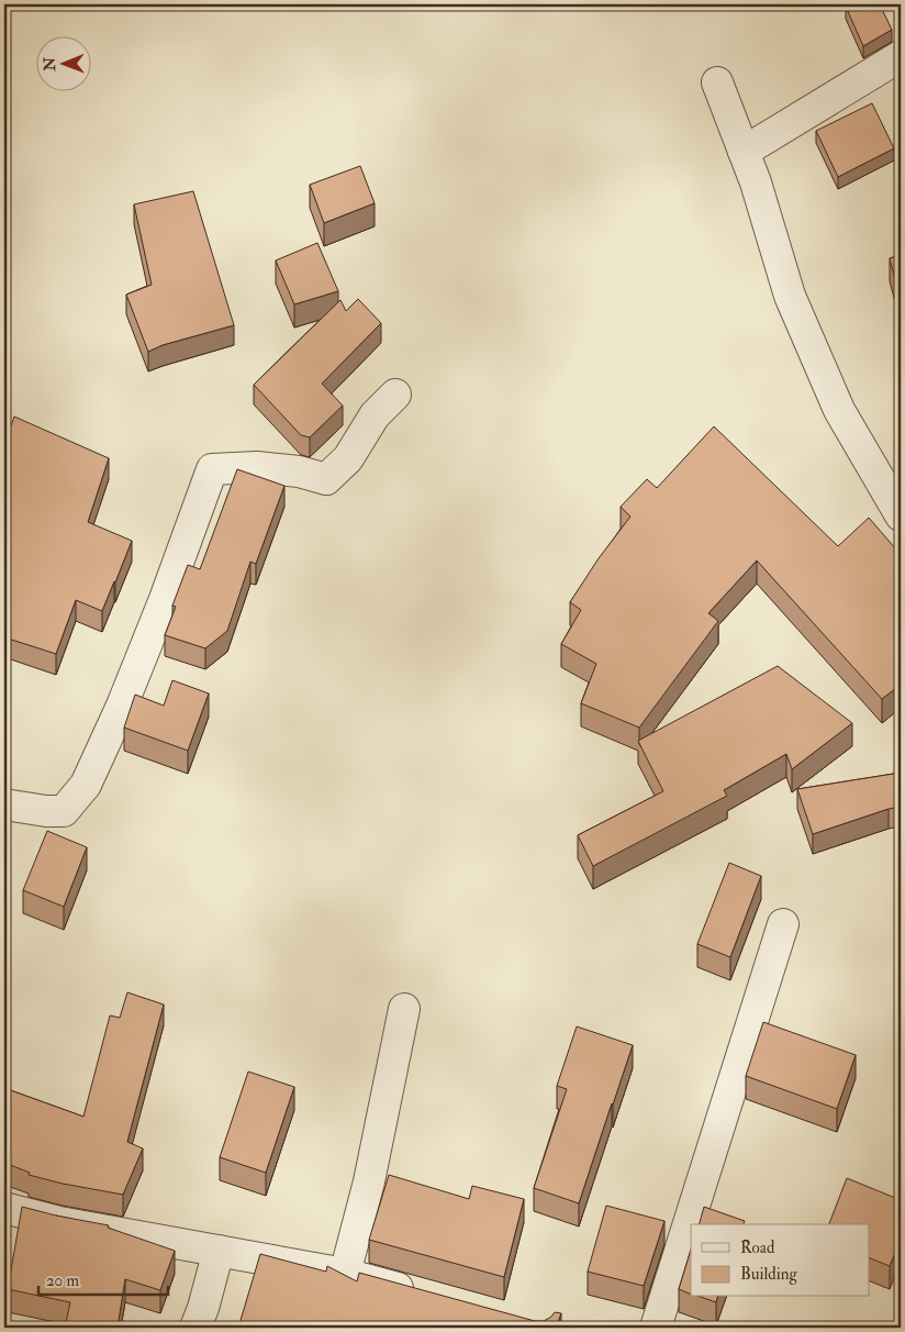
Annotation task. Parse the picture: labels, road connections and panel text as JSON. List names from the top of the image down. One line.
{"legend":["Road","Building"],"scale_bar":"20 m","north":"left"}
